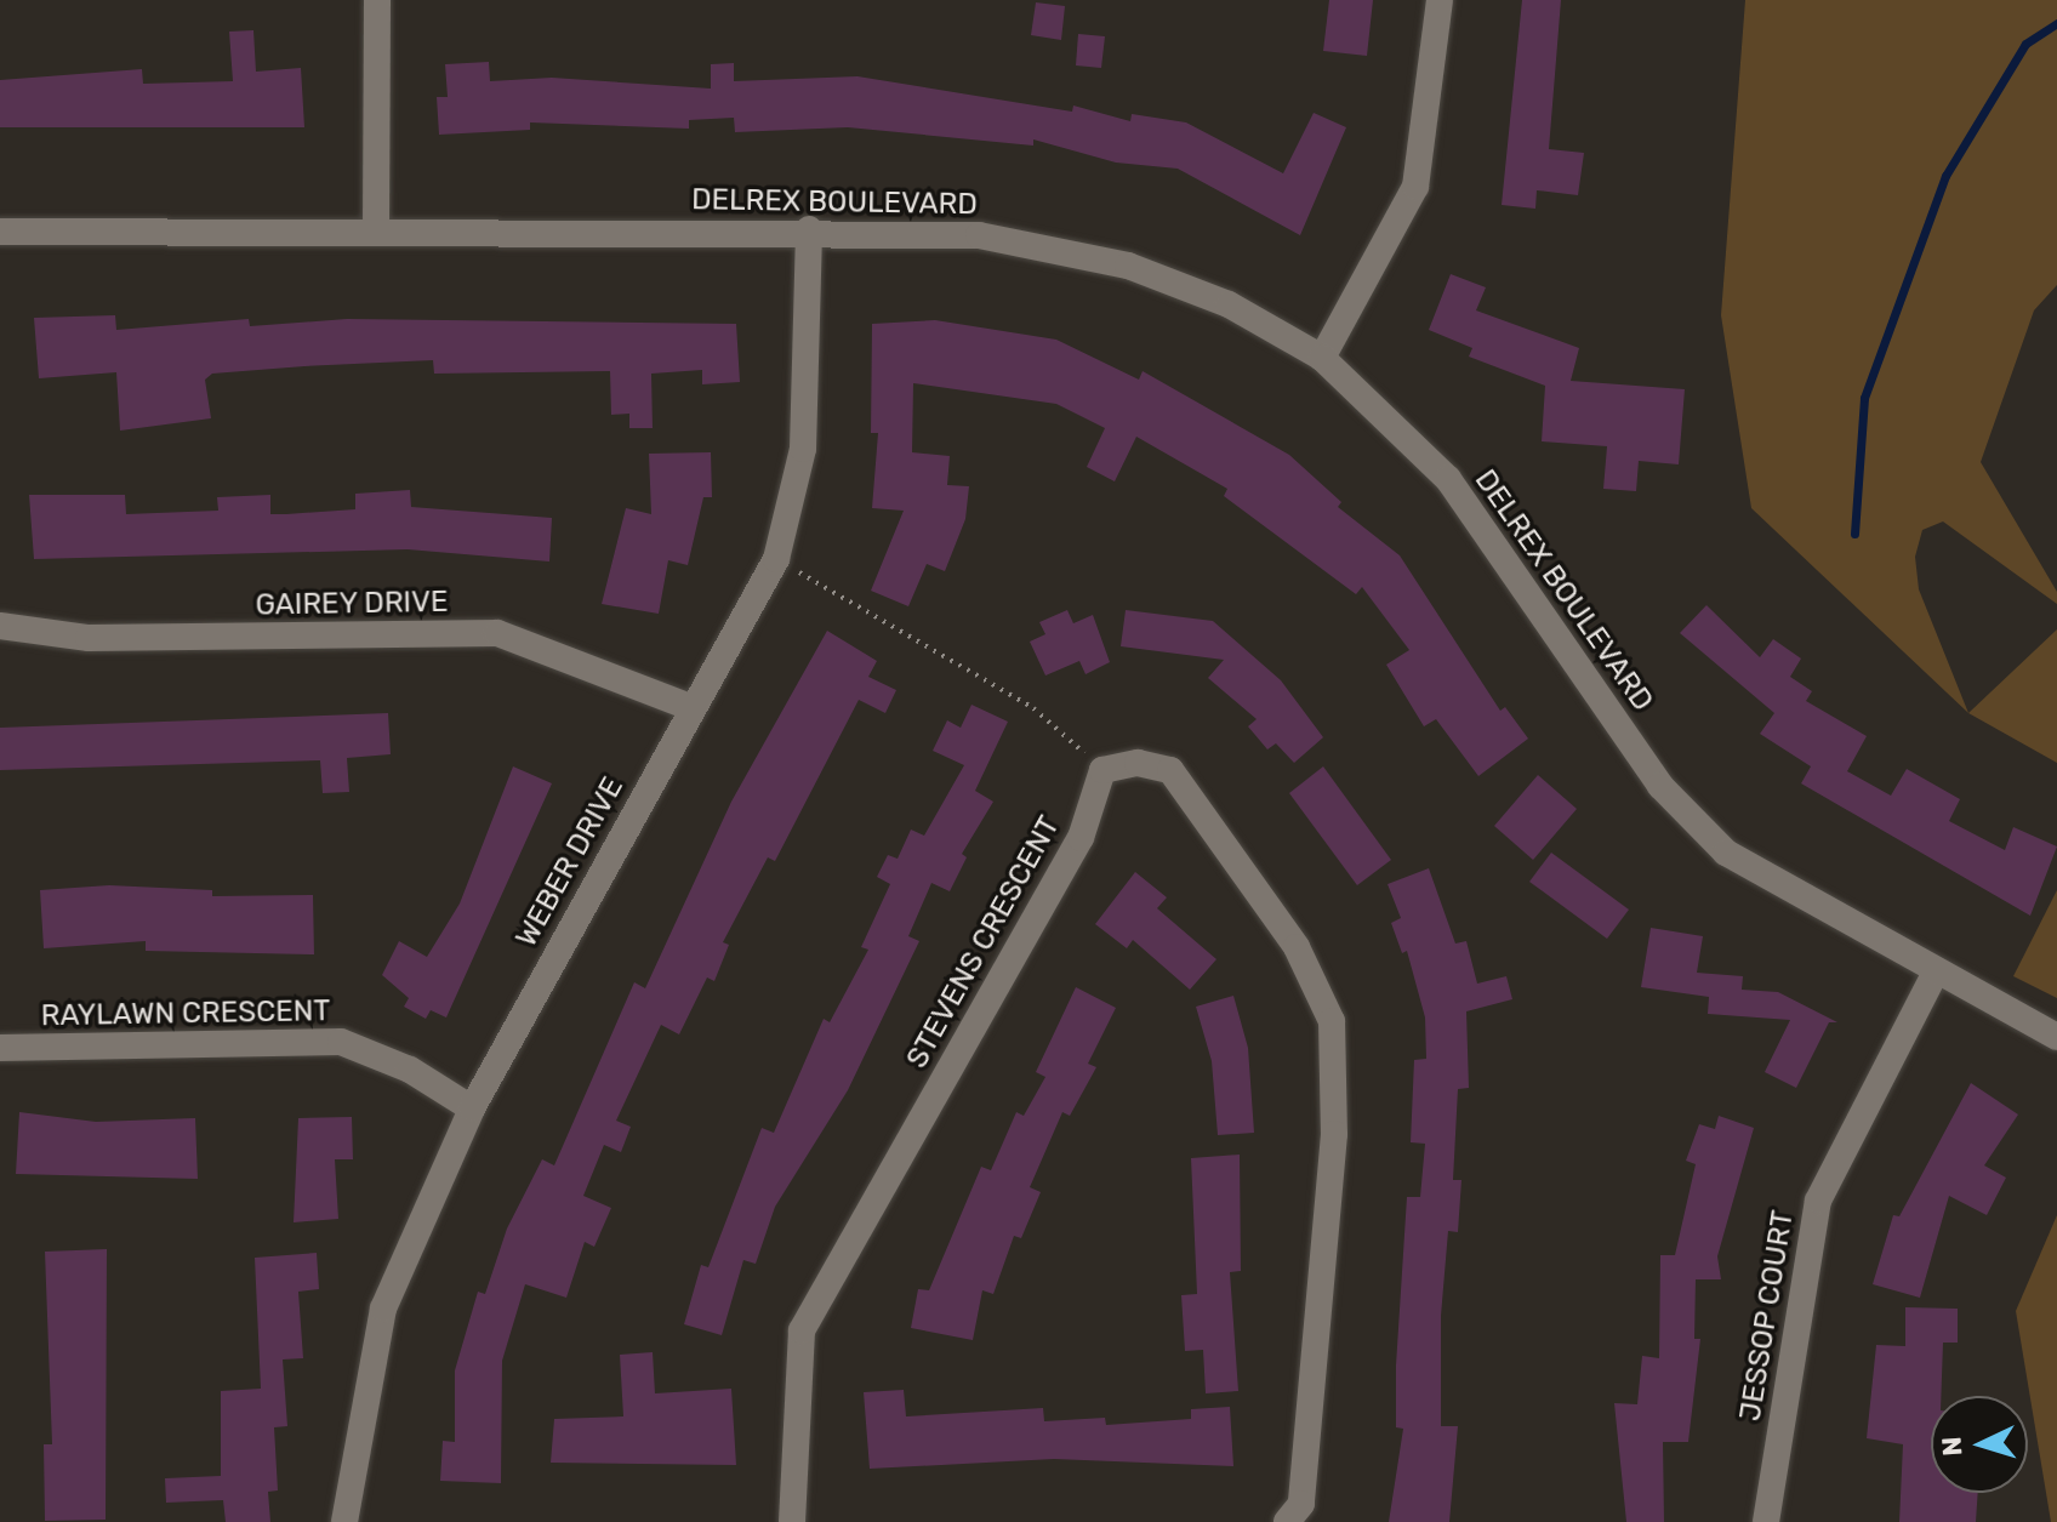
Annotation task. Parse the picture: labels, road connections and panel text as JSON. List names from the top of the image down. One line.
{"streets":{"street":["DELREX BOULEVARD","GAIREY DRIVE","WEBER DRIVE","STEVENS CRESCENT","RAYLAWN CRESCENT","JESSOP COURT"]},"crossings":[["DELREX BOULEVARD","WEBER DRIVE"],["DELREX BOULEVARD","JESSOP COURT"],["GAIREY DRIVE","WEBER DRIVE"],["WEBER DRIVE","RAYLAWN CRESCENT"]],"north":"left"}
